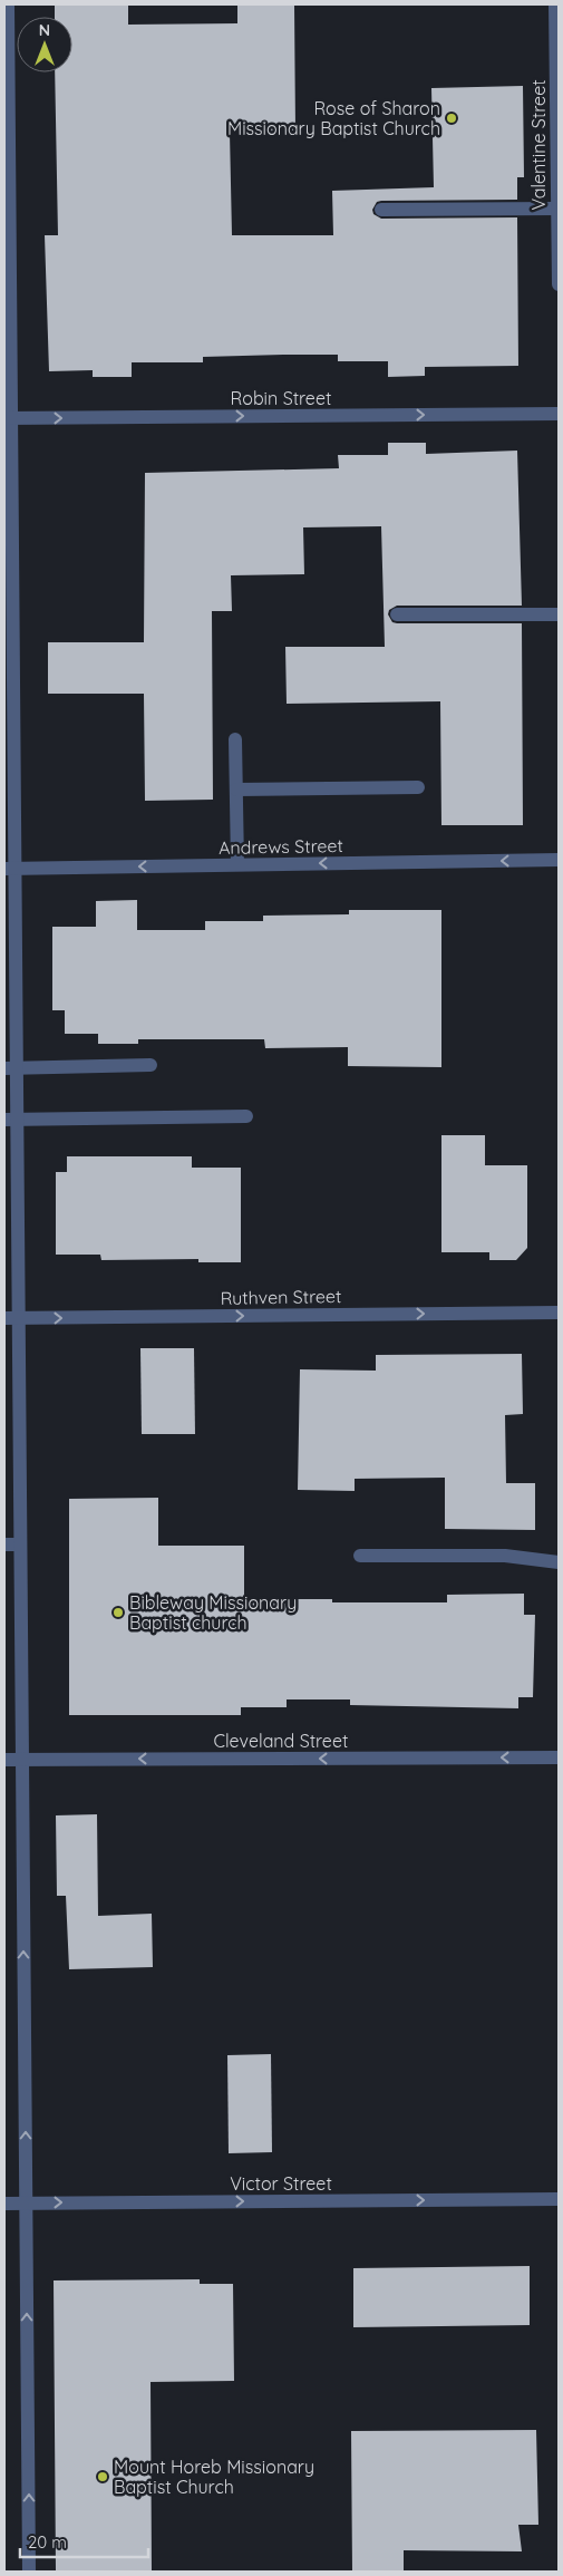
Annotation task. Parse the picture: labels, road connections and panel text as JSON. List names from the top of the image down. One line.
{"streets":{"street":["Valentine Street","Robin Street","Andrews Street","Ruthven Street","Cleveland Street","Victor Street"]},"one_way":["Robin Street","Ruthven Street","Cleveland Street","Victor Street"],"places":["Rose of Sharon Missionary Baptist Church","Bibleway Missionary Baptist church","Mount Horeb Missionary Baptist Church"],"scale_bar":"20 m","north":"top"}
